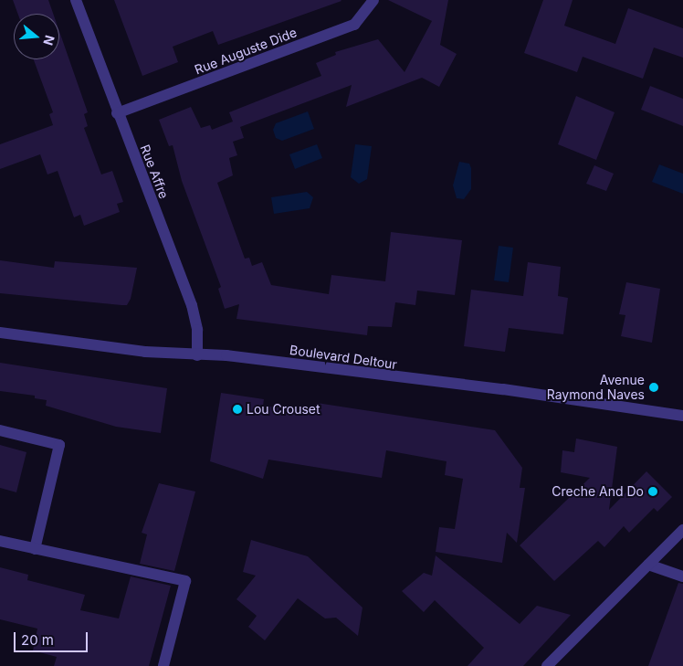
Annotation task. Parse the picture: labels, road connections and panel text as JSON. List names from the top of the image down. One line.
{"streets":{"street":["Rue Auguste Dide","Rue Affre","Boulevard Deltour"]},"crossings":[["Rue Auguste Dide","Rue Affre"],["Rue Affre","Boulevard Deltour"]],"places":["Avenue Raymond Naves","Lou Crouset","Creche And Do"],"scale_bar":"20 m","north":"right"}
